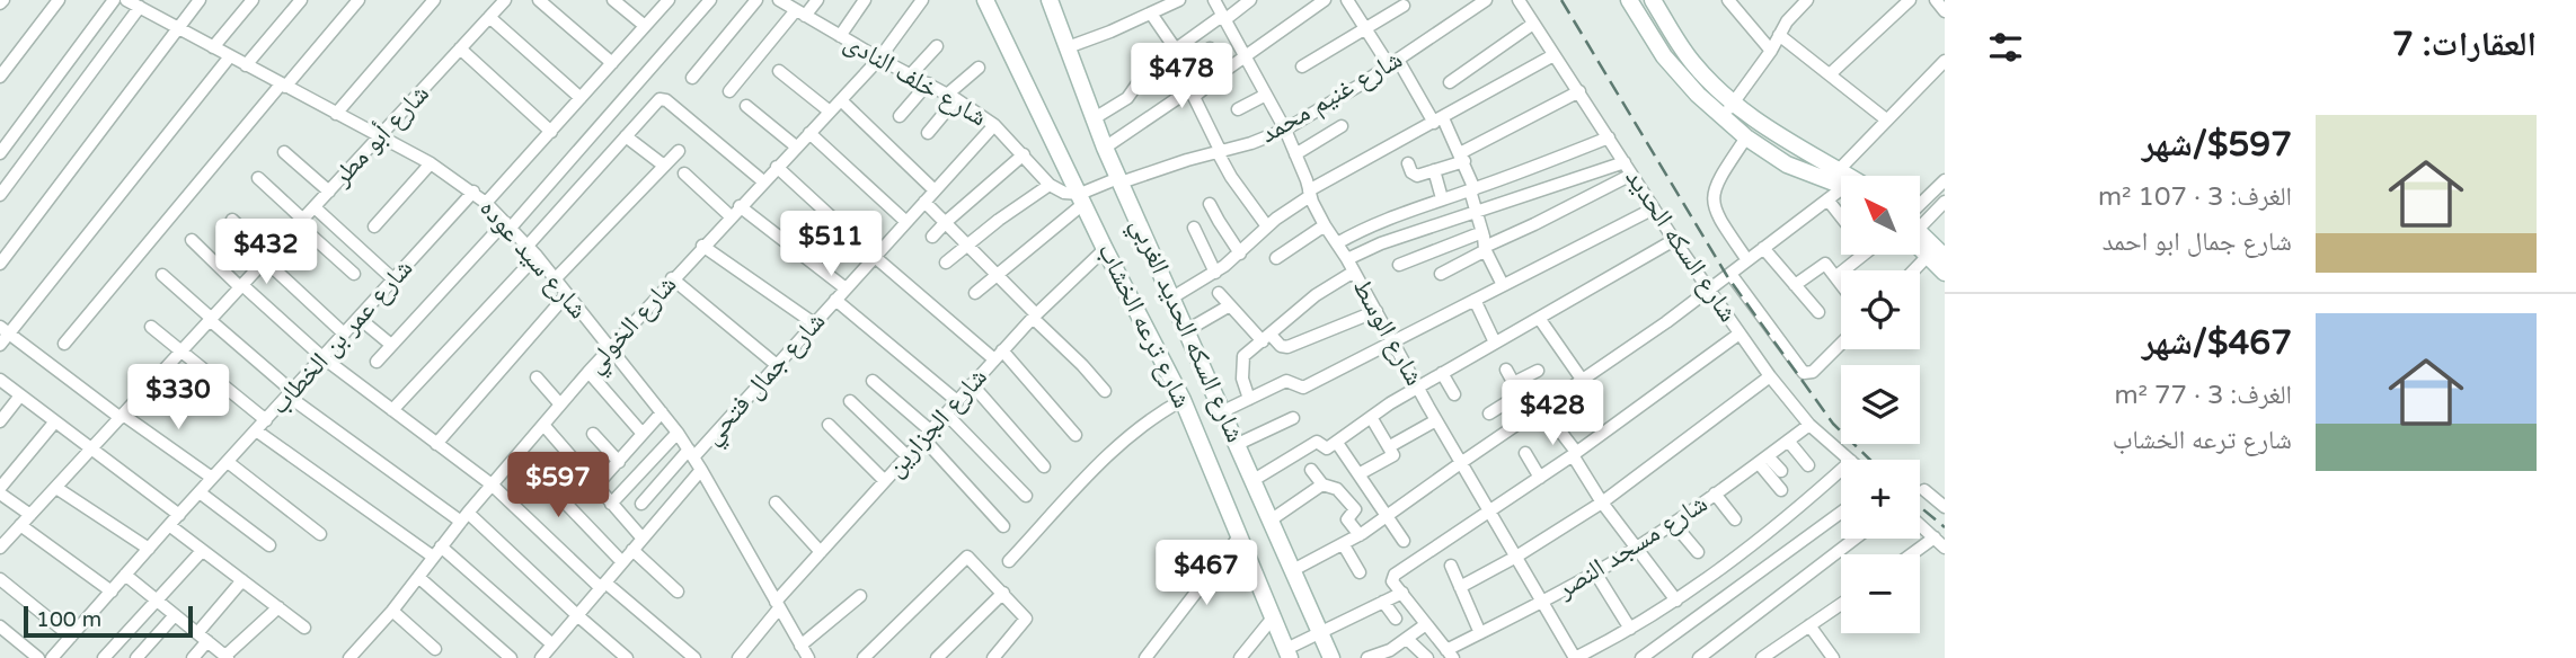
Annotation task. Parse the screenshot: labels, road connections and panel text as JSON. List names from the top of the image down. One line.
{"streets":{"street":["شارع خلف النادى","شارع غنيم محمد","شارع أبو مطر","شارع السكه الحديد","شارع سيد عوده","شارع الخولي","شارع ترعه الخشاب","شارع السكه الحديد الغربي","شارع الوسط","شارع عمر بن الخطاب","شارع جمال فتحي","شارع الجزارين","شارع مسجد النصر"]},"crossings":[["شارع خلف النادى","شارع الخولي"],["شارع خلف النادى","شارع جمال فتحي"],["شارع غنيم محمد","شارع ترعه الخشاب"],["شارع غنيم محمد","شارع السكه الحديد الغربي"],["شارع غنيم محمد","شارع الوسط"],["شارع أبو مطر","شارع سيد عوده"],["شارع السكه الحديد","شارع مسجد النصر"],["شارع سيد عوده","شارع الخولي"],["شارع سيد عوده","شارع عمر بن الخطاب"],["شارع سيد عوده","شارع جمال فتحي"],["شارع سيد عوده","شارع الجزارين"],["شارع ترعه الخشاب","شارع الجزارين"],["شارع الوسط","شارع مسجد النصر"]],"scale_bar":"100 m","north":"top left","page":{"heading":"العقارات: 7","price":["$478","$511","$432","$330","$428","$597","$467"],"list":[{"name":"$597/شهر","note":"الغرف: 3 · 107 m² · شارع جمال ابو احمد"},{"name":"$467/شهر","note":"الغرف: 3 · 77 m² · شارع ترعه الخشاب"}],"map_buttons":["+","−"],"scale":"100 m"}}
